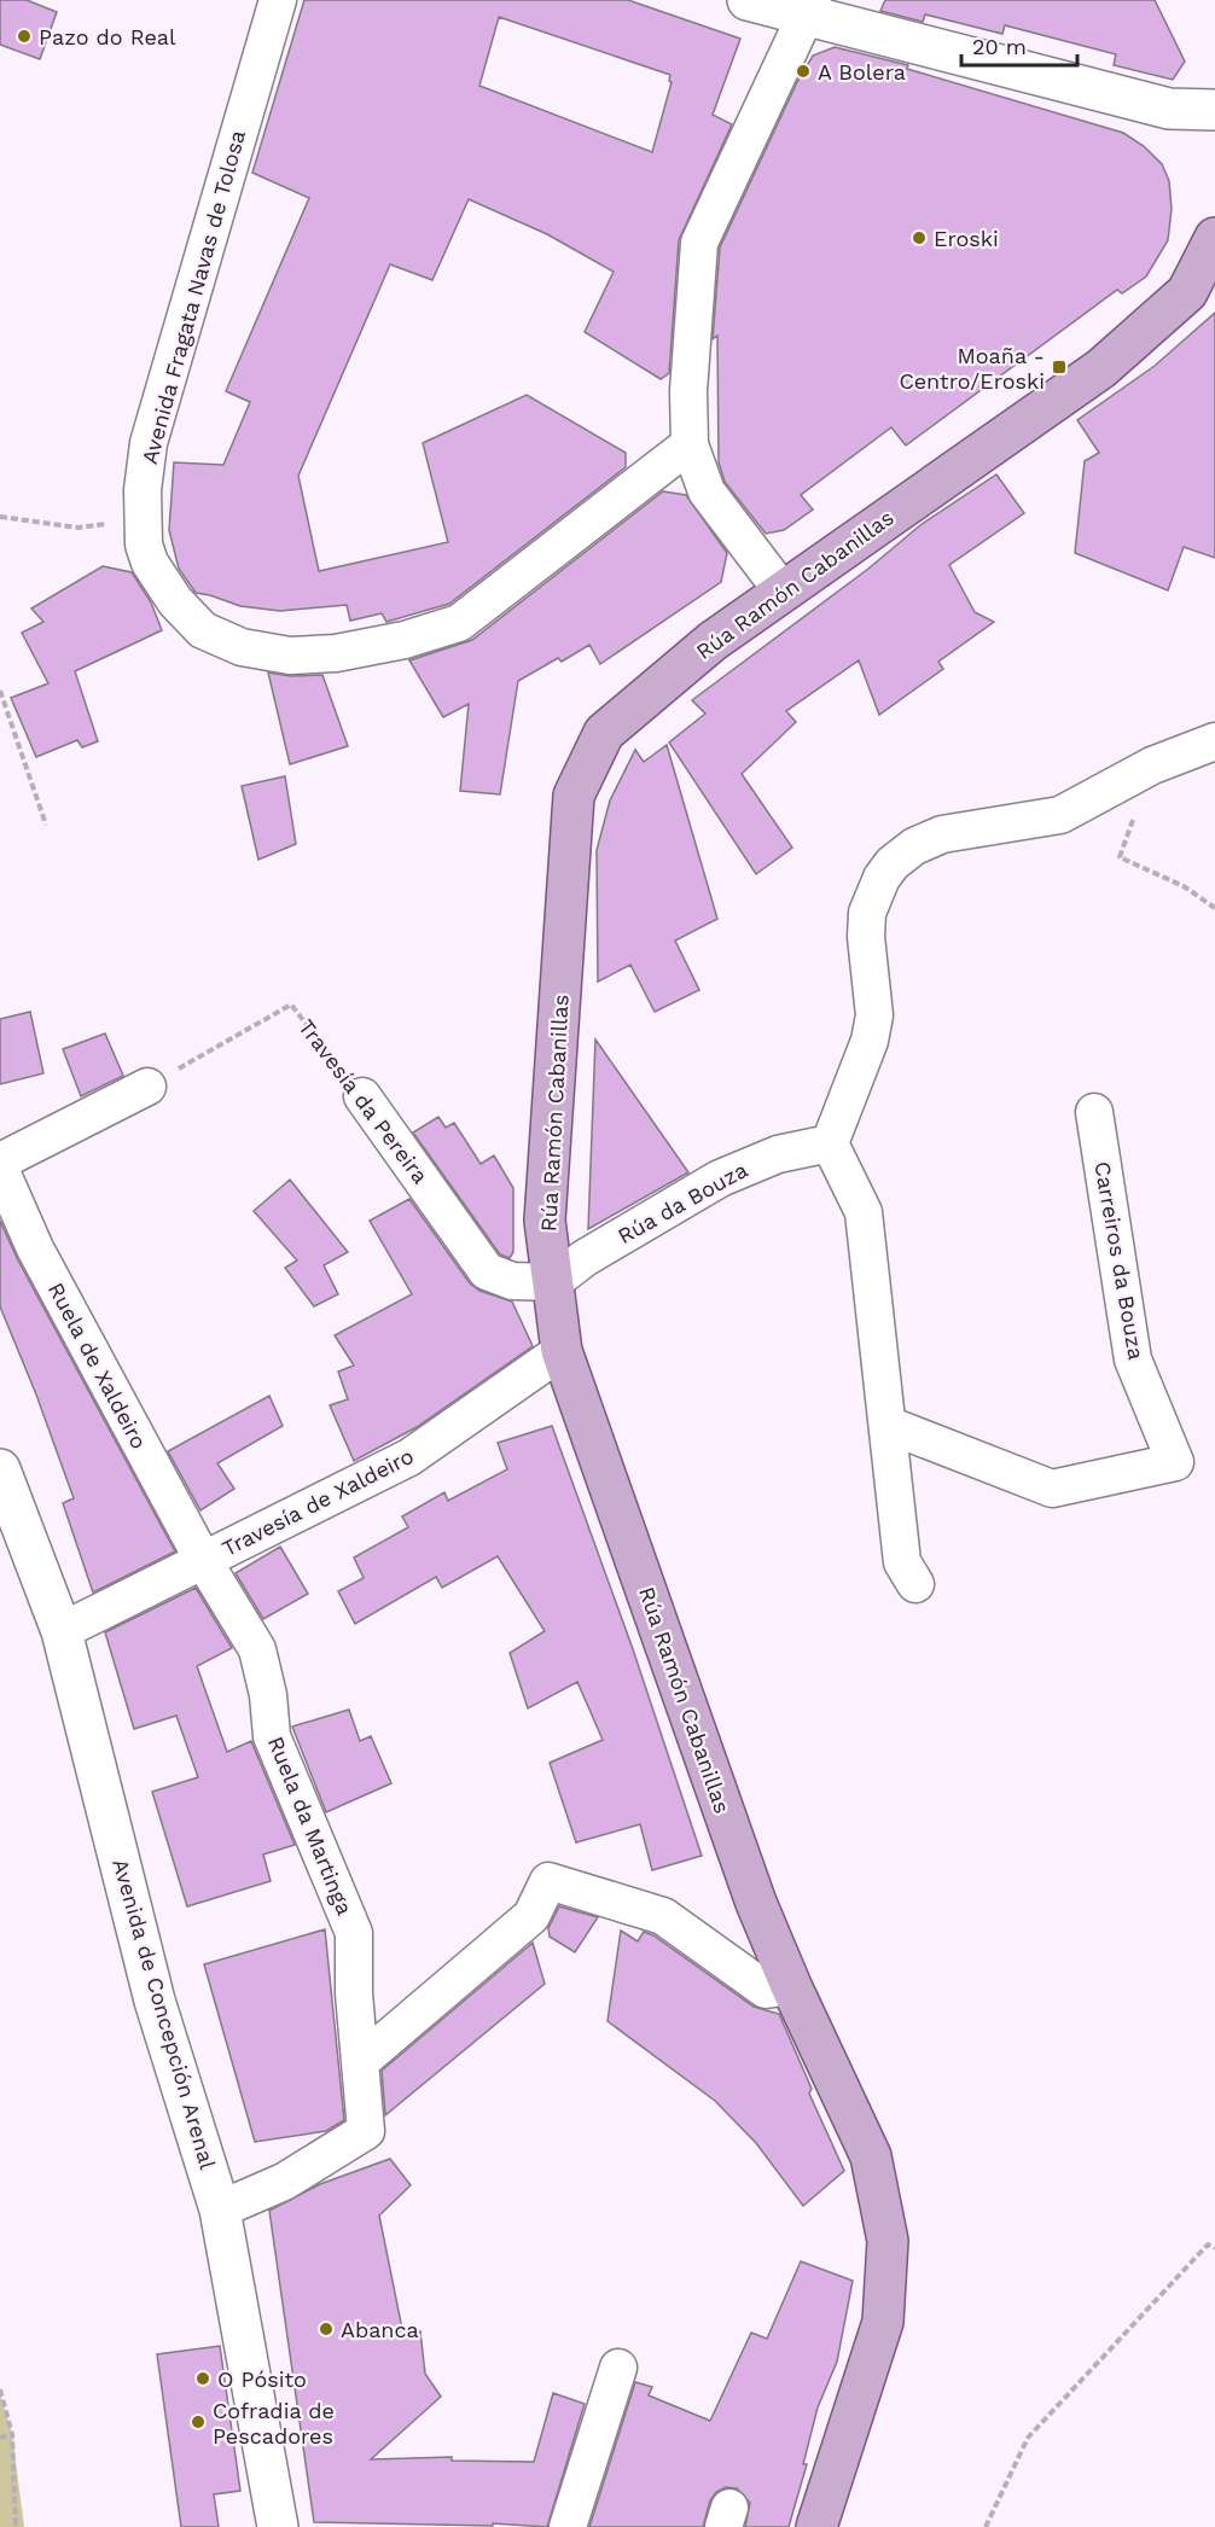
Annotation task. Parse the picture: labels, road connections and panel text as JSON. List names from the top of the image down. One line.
{"streets":{"main road":["Rúa Ramón Cabanillas"],"street":["Avenida Fragata Navas de Tolosa","Travesía da Pereira","Rúa da Bouza","Carreiros da Bouza","Ruela de Xaldeiro","Travesía de Xaldeiro","Ruela da Martinga","Avenida de Concepción Arenal"]},"crossings":[["Rúa Ramón Cabanillas","Travesía da Pereira"],["Rúa Ramón Cabanillas","Rúa da Bouza"],["Rúa Ramón Cabanillas","Travesía de Xaldeiro"],["Travesía da Pereira","Rúa da Bouza"],["Ruela de Xaldeiro","Travesía de Xaldeiro"],["Ruela de Xaldeiro","Ruela da Martinga"],["Travesía de Xaldeiro","Ruela da Martinga"],["Travesía de Xaldeiro","Avenida de Concepción Arenal"],["Ruela da Martinga","Avenida de Concepción Arenal"]],"places":{"other":["Pazo do Real","A Bolera","Eroski","Abanca","O Pósito","Cofradia de Pescadores"],"transit":["Moaña - Centro/Eroski"]},"scale_bar":"20 m"}
